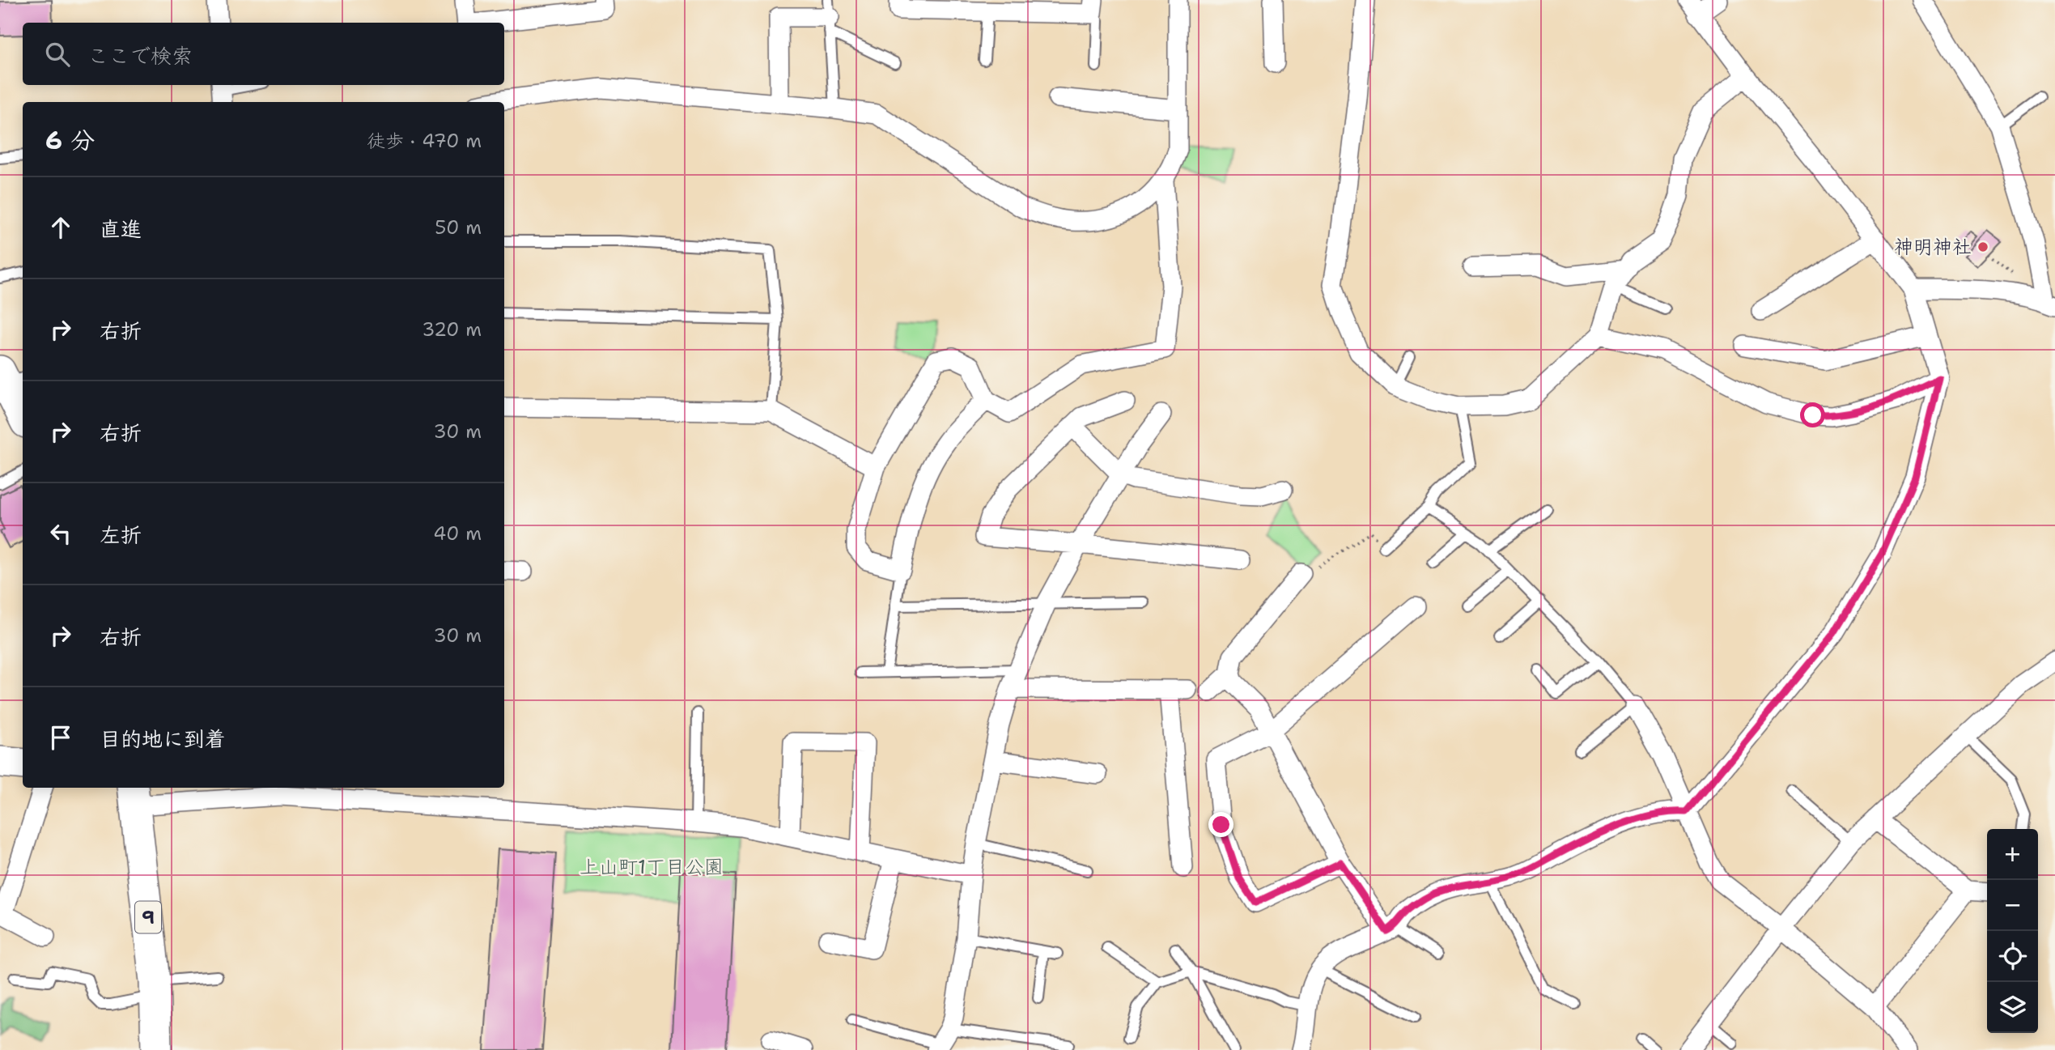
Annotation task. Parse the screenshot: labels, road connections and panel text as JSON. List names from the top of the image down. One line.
{"streets":{"main road":["9"]},"parks":["上山町1丁目公園"],"places":["神明神社"],"page":{"search":"ここで検索","heading":["6 分","徒歩 · 470 m"],"list":[["直進","50 m"],["右折","320 m"],["右折","30 m"],["左折","40 m"],["右折","30 m"],"目的地に到着"],"map_buttons":["+","−"]}}
